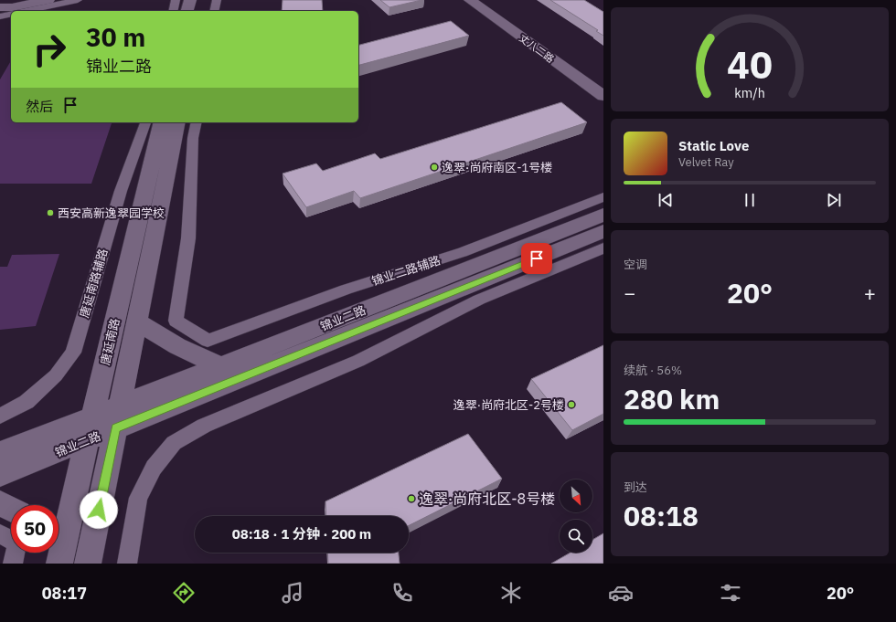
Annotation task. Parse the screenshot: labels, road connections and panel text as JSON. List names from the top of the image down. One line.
{"streets":{"main road":["丈八二路","锦业二路","唐延南路"],"street":["锦业二路辅路","唐延南路辅路"]},"crossings":[["锦业二路","唐延南路"]],"places":["逸翠·尚府南区-1号楼","西安高新逸翠园学校","逸翠·尚府北区-2号楼","逸翠·尚府北区-8号楼"],"north":"bottom right","page":{"turn":["30 m","锦业二路"],"then":"然后","song":["Static Love","Velvet Ray"],"tile":["空调",["续航 · 56%","280 km"],["到达","08:18"]],"heat":["−","20°","+"],"limit":"50","trip":"08:18 · 1 分钟 · 200 m","tabs":["08:17","20°"],"gauge":["40","km/h"]}}
